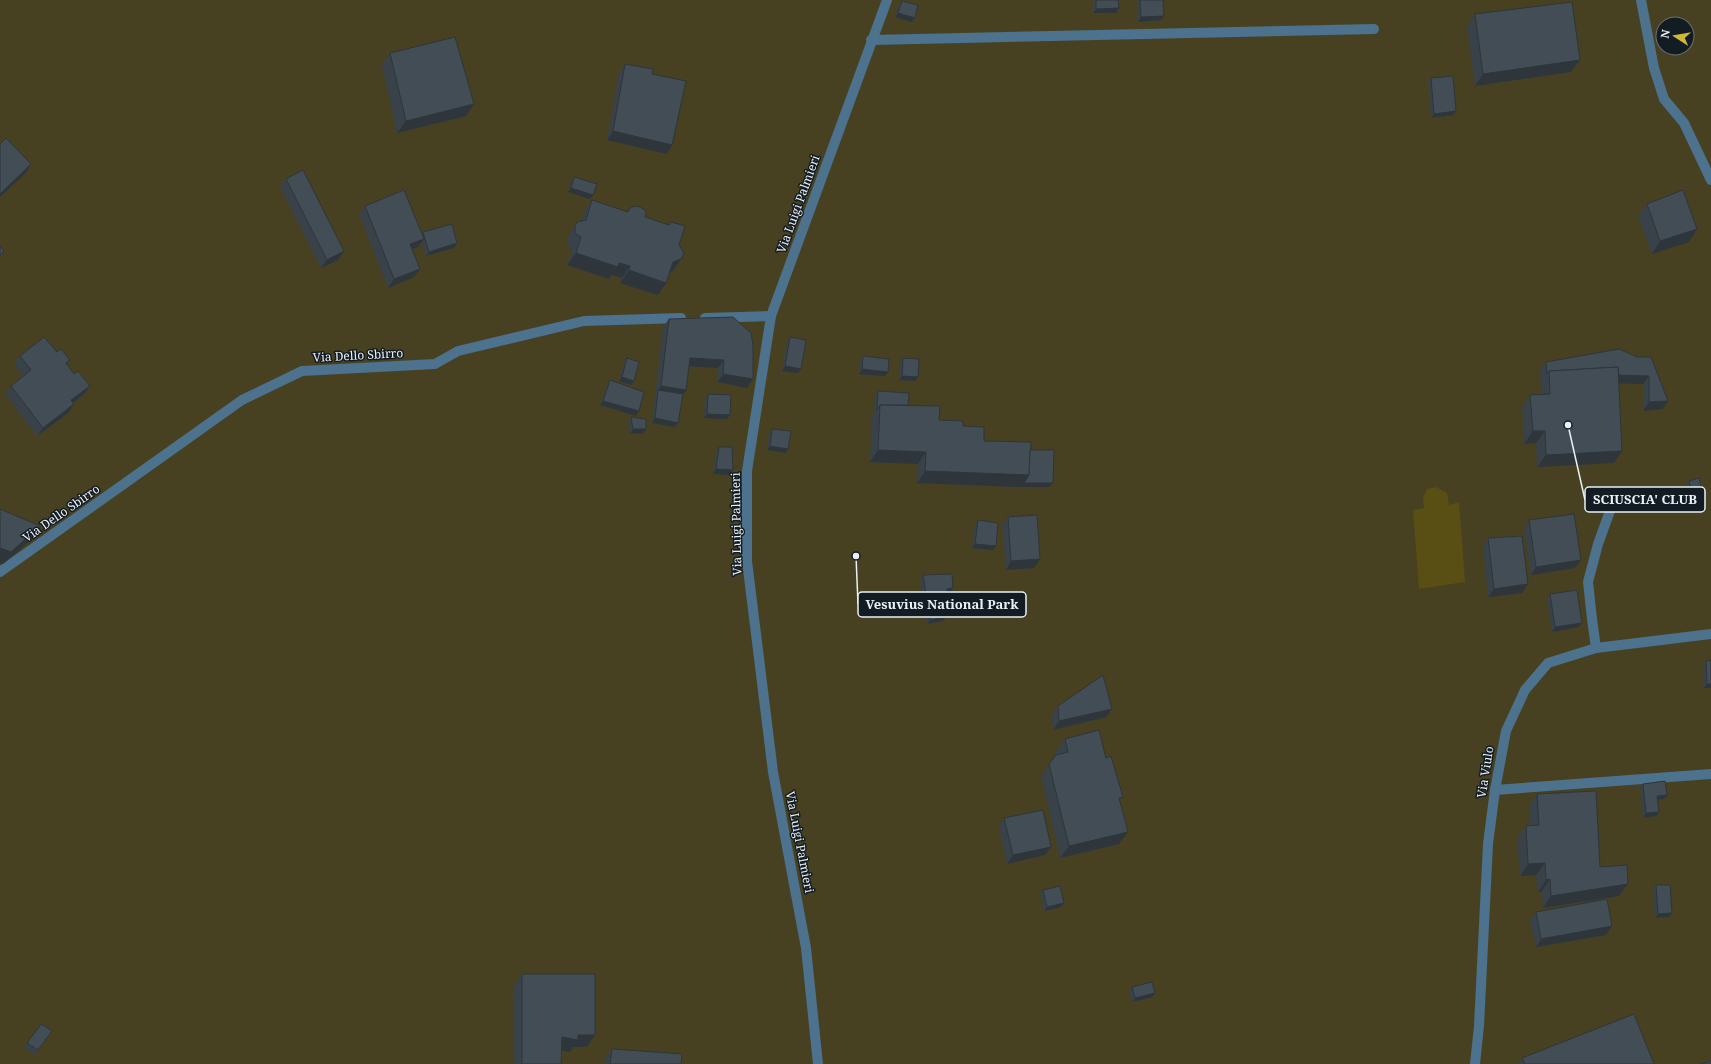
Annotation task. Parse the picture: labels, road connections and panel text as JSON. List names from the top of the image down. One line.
{"streets":{"street":["Via Luigi Palmieri","Via Dello Sbirro","Via Viulo"]},"crossings":[["Via Luigi Palmieri","Via Dello Sbirro"]],"places":["SCIUSCIA' CLUB","Vesuvius National Park"],"north":"left"}
